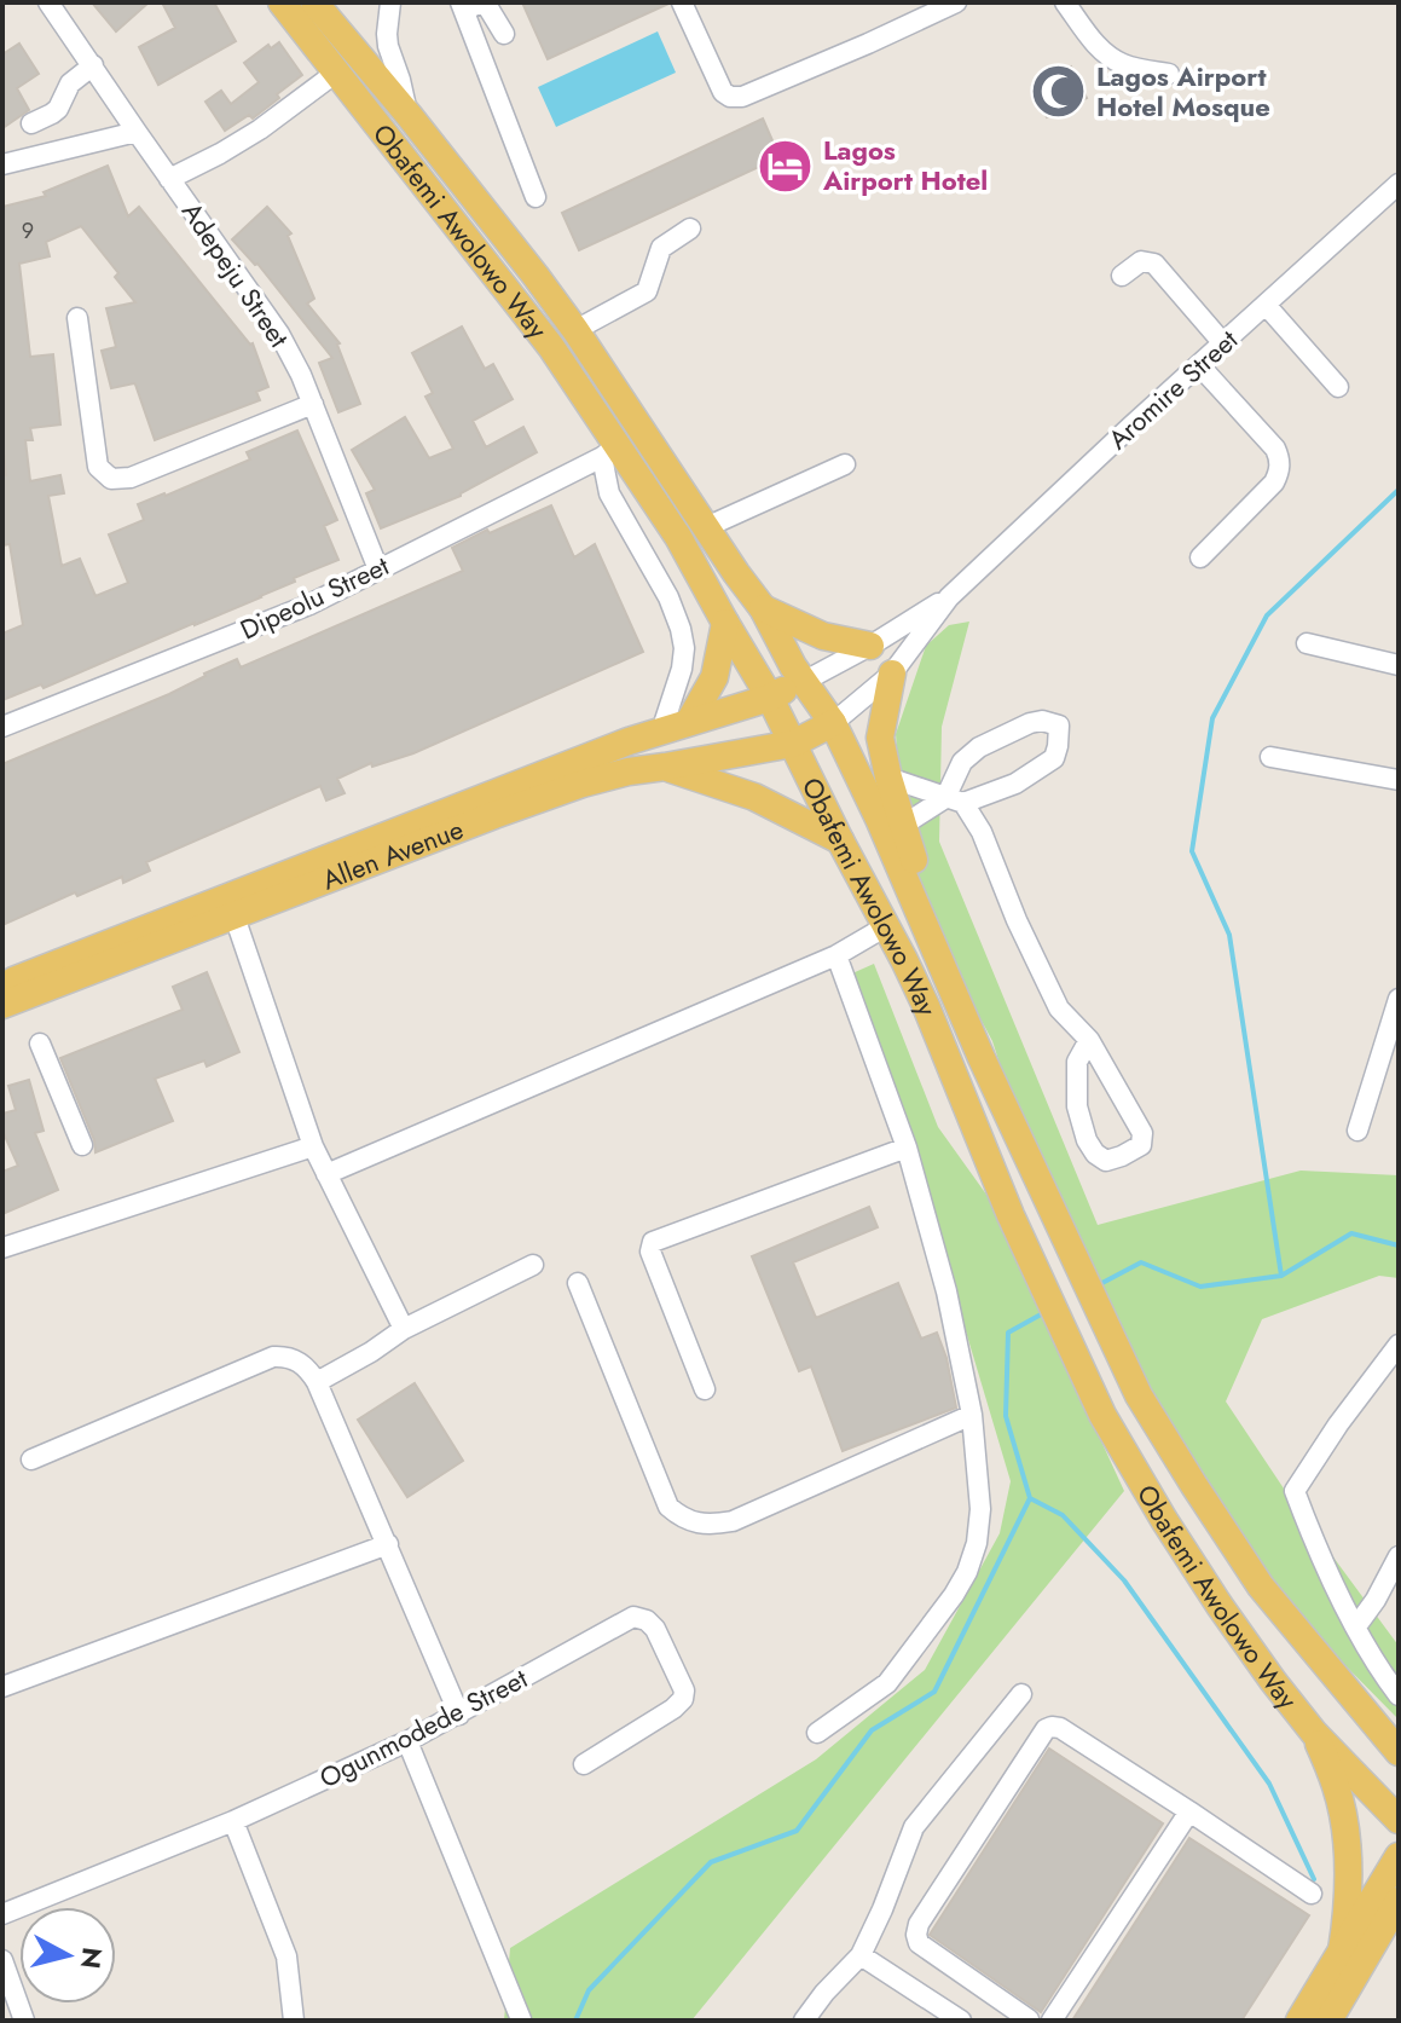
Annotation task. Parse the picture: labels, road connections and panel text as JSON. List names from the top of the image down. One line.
{"streets":{"main road":["Obafemi Awolowo Way","Allen Avenue"],"street":["Adepeju Street","Aromire Street","Dipeolu Street","Ogunmodede Street"]},"crossings":[["Obafemi Awolowo Way","Aromire Street"],["Obafemi Awolowo Way","Dipeolu Street"],["Obafemi Awolowo Way","Allen Avenue"],["Adepeju Street","Dipeolu Street"],["Aromire Street","Allen Avenue"]],"places":{"mosque":["Lagos Airport Hotel Mosque"],"hotel":["Lagos Airport Hotel"]},"house_numbers":["9"],"north":"right"}
